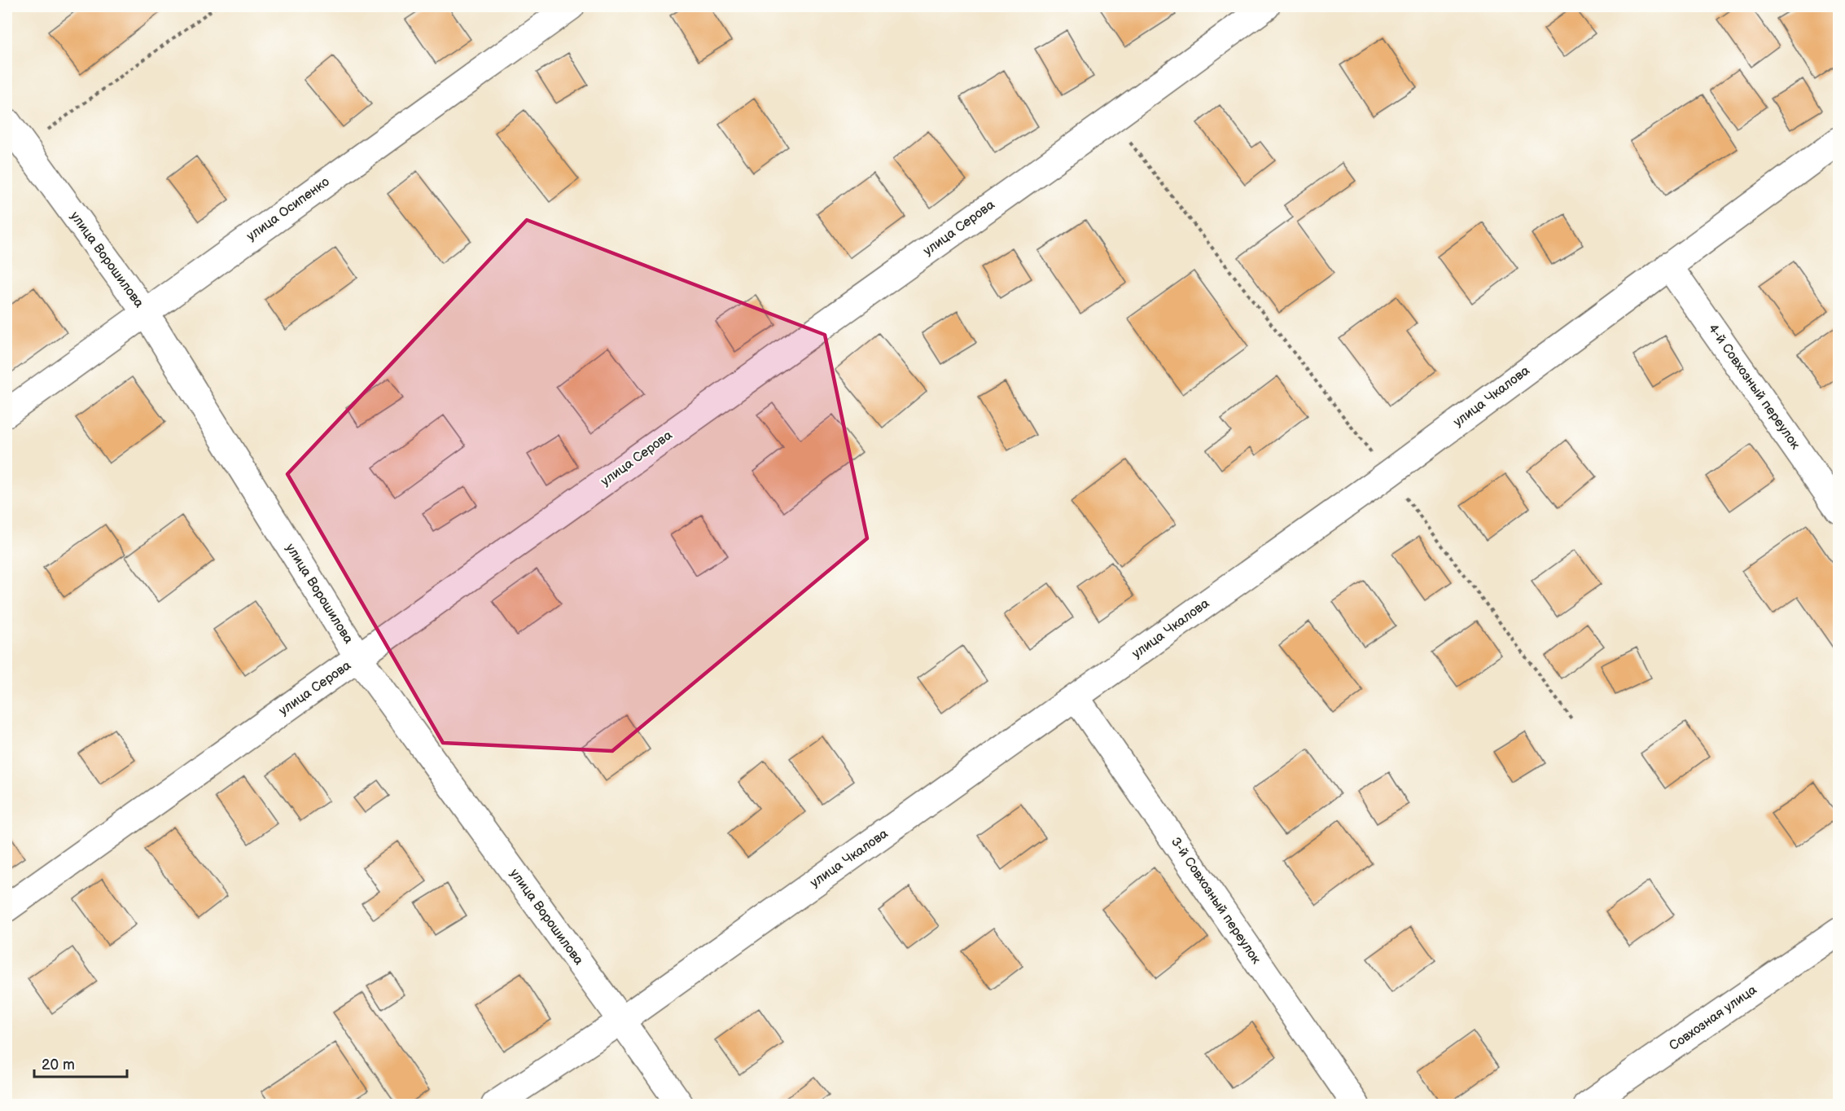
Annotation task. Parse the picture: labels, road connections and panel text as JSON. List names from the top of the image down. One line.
{"streets":{"street":["улица Осипенко","улица Серова","улица Ворошилова","4-й Совхозный переулок","улица Чкалова","3-й Совхозный переулок","Совхозная улица"]},"crossings":[["улица Осипенко","улица Ворошилова"],["улица Серова","улица Ворошилова"],["улица Ворошилова","улица Чкалова"],["4-й Совхозный переулок","улица Чкалова"],["улица Чкалова","3-й Совхозный переулок"]],"scale_bar":"20 m"}
